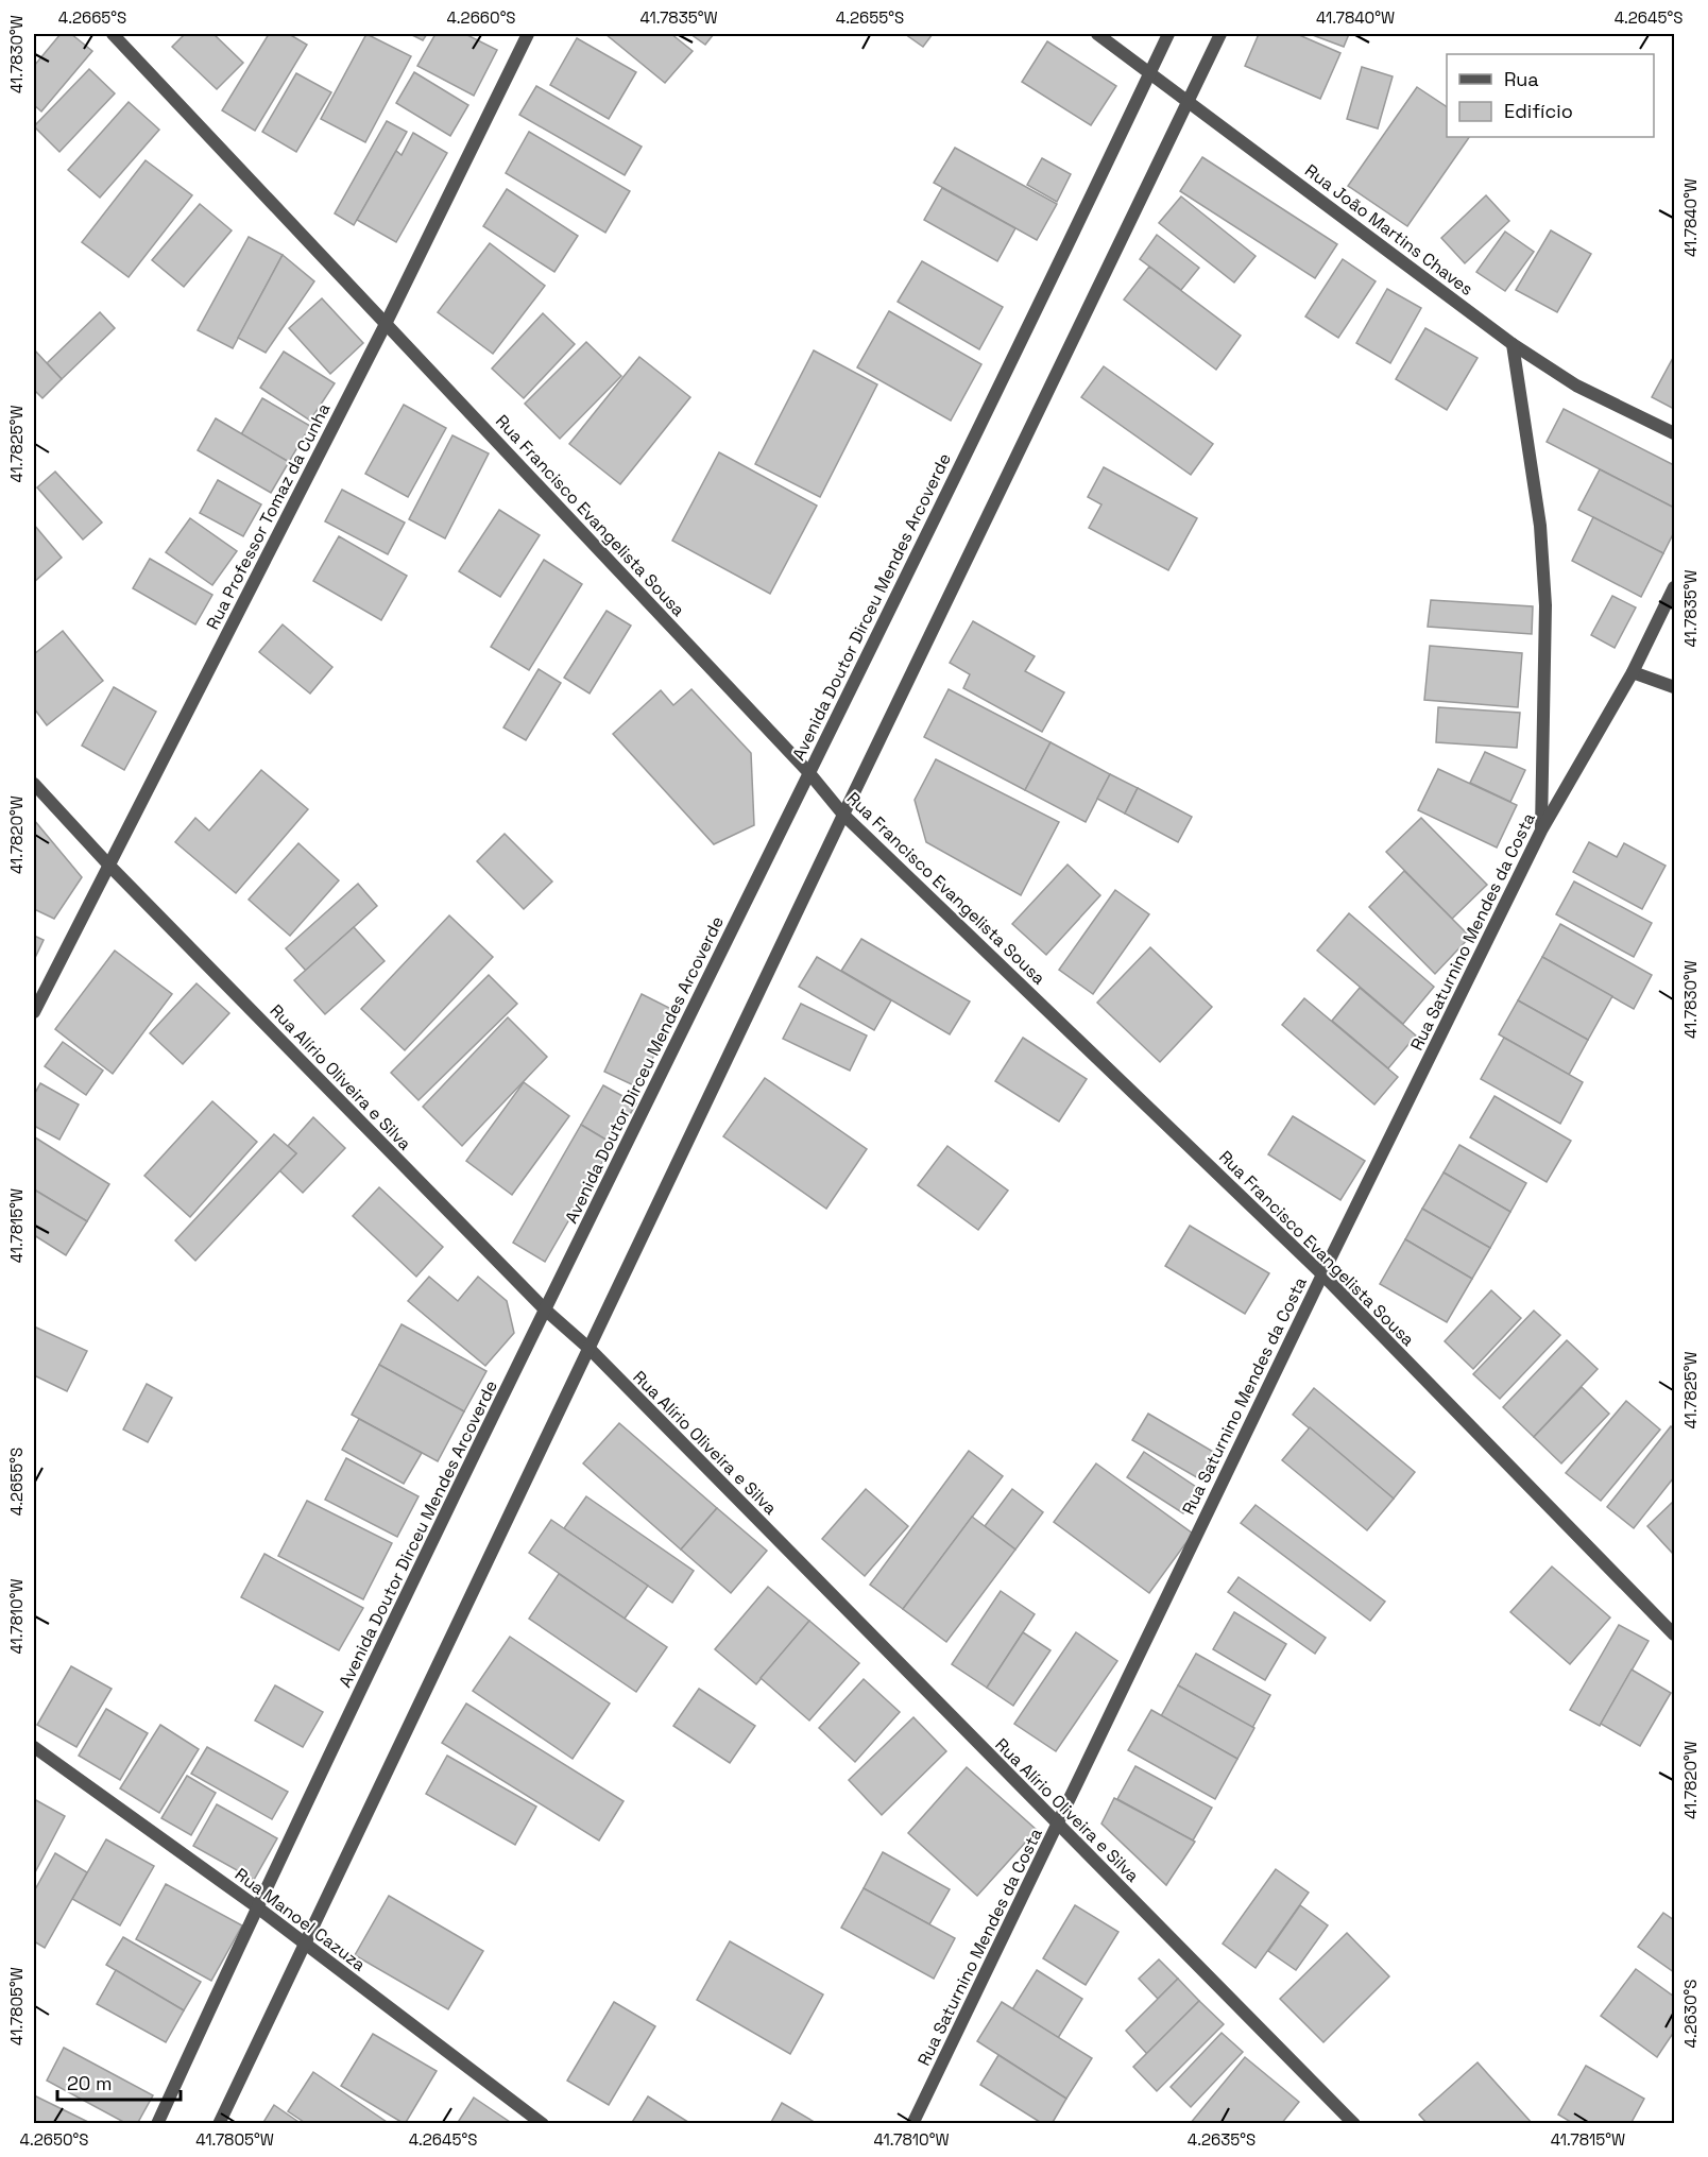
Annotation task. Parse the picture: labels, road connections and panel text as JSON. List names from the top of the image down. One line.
{"streets":{"street":["Rua João Martins Chaves","Rua Francisco Evangelista Sousa","Rua Professor Tomaz da Cunha","Avenida Doutor Dirceu Mendes Arcoverde","Rua Saturnino Mendes da Costa","Rua Alírio Oliveira e Silva","Rua Manoel Cazuza"]},"crossings":[["Rua João Martins Chaves","Avenida Doutor Dirceu Mendes Arcoverde"],["Rua Francisco Evangelista Sousa","Rua Professor Tomaz da Cunha"],["Rua Francisco Evangelista Sousa","Avenida Doutor Dirceu Mendes Arcoverde"],["Rua Francisco Evangelista Sousa","Rua Saturnino Mendes da Costa"],["Rua Professor Tomaz da Cunha","Rua Alírio Oliveira e Silva"],["Avenida Doutor Dirceu Mendes Arcoverde","Rua Alírio Oliveira e Silva"],["Avenida Doutor Dirceu Mendes Arcoverde","Rua Manoel Cazuza"],["Rua Saturnino Mendes da Costa","Rua Alírio Oliveira e Silva"]],"legend":["Rua","Edifício"],"scale_bar":"20 m","coordinates":["4.2665°S","4.2660°S","41.7835°W","4.2655°S","41.7840°W","4.2645°S","41.7830°W","41.7825°W","41.7820°W","41.7815°W","41.7810°W","41.7805°W","4.2630°S","4.2650°S","4.2635°S"]}
